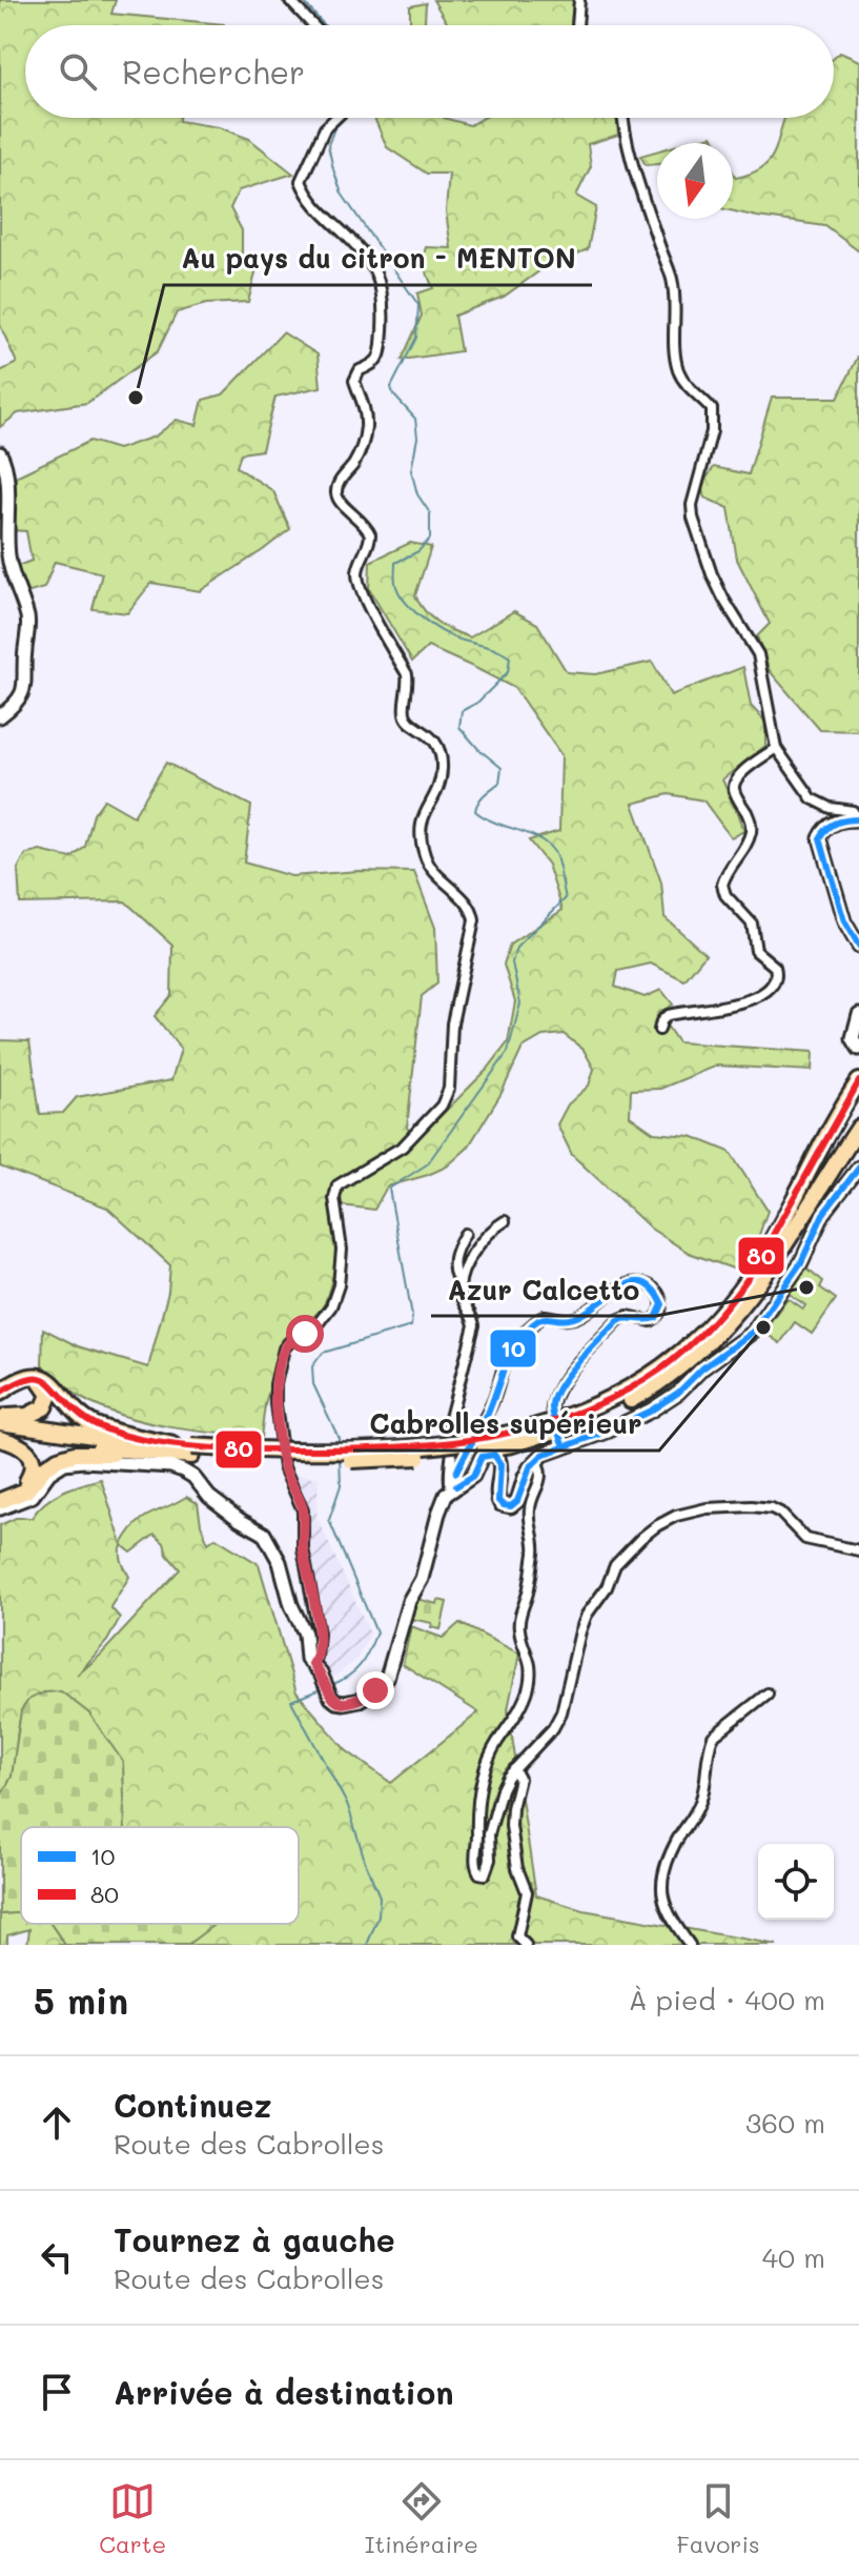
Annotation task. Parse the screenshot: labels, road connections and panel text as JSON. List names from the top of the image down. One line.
{"places":["Au pays du citron - MENTON","Azur Calcetto","Cabrolles supérieur"],"lines":["transit line 10","transit line 80"],"legend":["10","80"],"north":"bottom","page":{"search":"Rechercher","heading":["5 min","À pied · 400 m"],"list":[["Continuez","Route des Cabrolles","360 m"],["Tournez à gauche","Route des Cabrolles","40 m"],"Arrivée à destination"],"nav":["Carte","Itinéraire","Favoris"]}}
